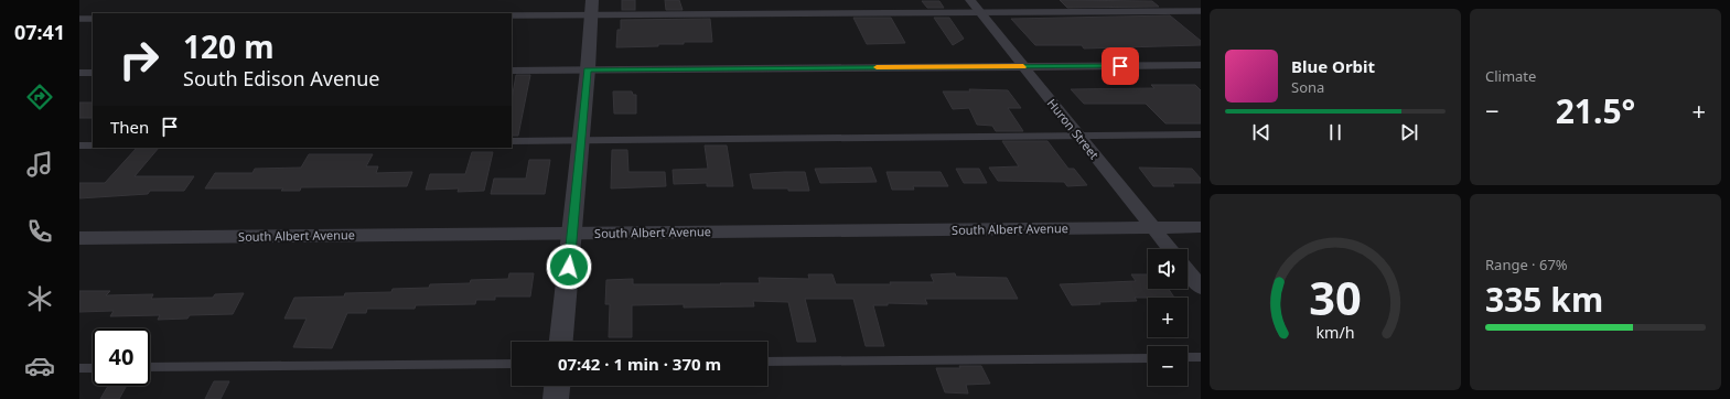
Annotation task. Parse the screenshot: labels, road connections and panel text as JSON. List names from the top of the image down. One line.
{"streets":{"street":["Huron Street","South Albert Avenue"]},"crossings":[["Huron Street","South Albert Avenue"]],"page":{"tabs":"07:41","tile":["Climate",["Range · 67%","335 km"]],"turn":["120 m","South Edison Avenue"],"song":["Blue Orbit","Sona"],"heat":["−","21.5°","+"],"then":"Then","map_buttons":["+","−"],"limit":"40","trip":"07:42 · 1 min · 370 m","gauge":["30","km/h"]}}
